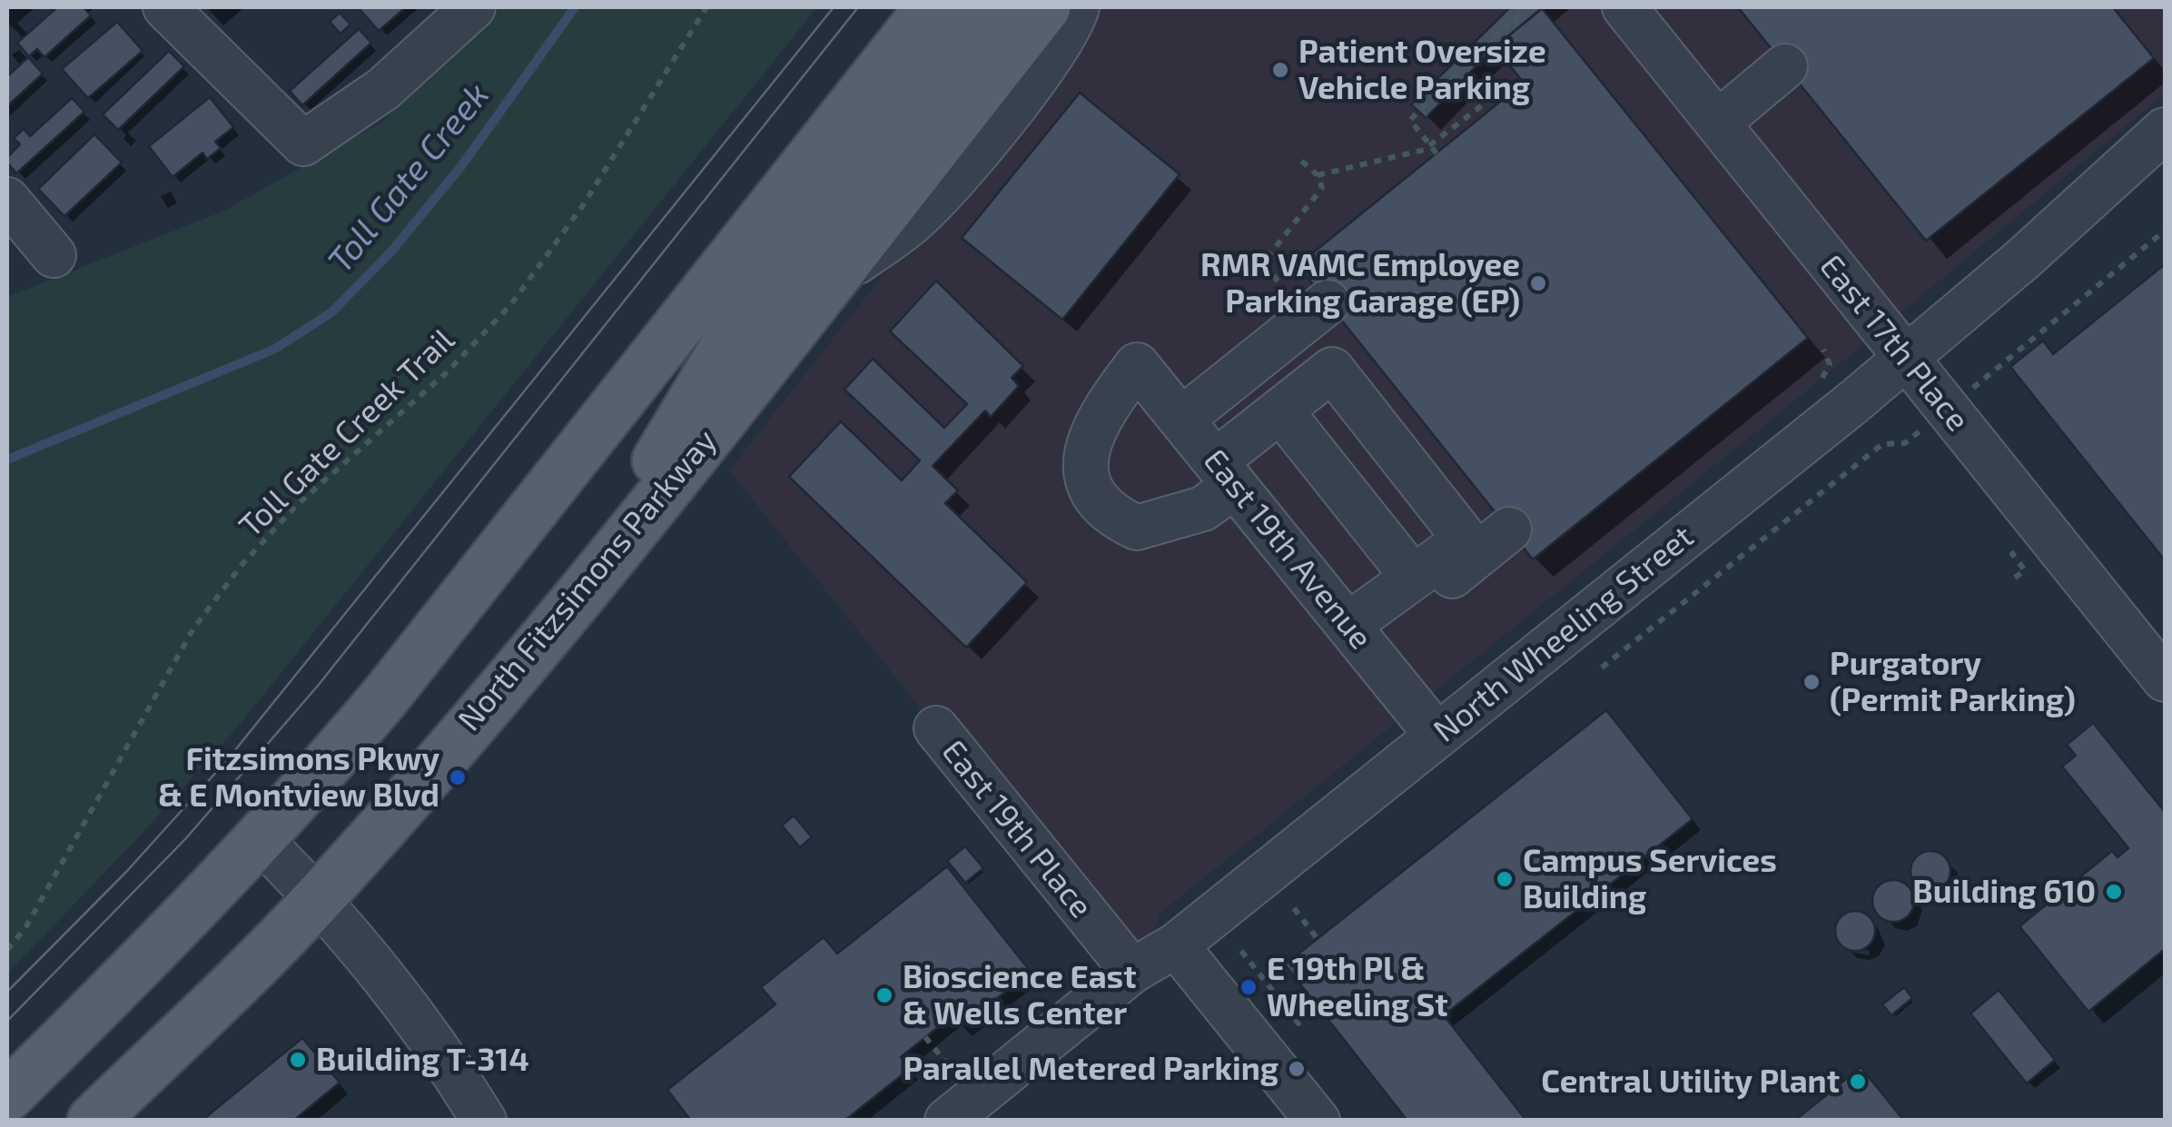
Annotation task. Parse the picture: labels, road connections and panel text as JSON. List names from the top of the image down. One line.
{"streets":{"main road":["North Fitzsimons Parkway"],"street":["East 17th Place","East 19th Avenue","North Wheeling Street","East 19th Place"],"path":["Toll Gate Creek Trail"]},"crossings":[["East 17th Place","North Wheeling Street"],["East 19th Avenue","North Wheeling Street"],["North Wheeling Street","East 19th Place"]],"water":["Toll Gate Creek"],"places":["Patient Oversize Vehicle Parking","RMR VAMC Employee Parking Garage (EP)","Purgatory (Permit Parking)","Fitzsimons Pkwy & E Montview Blvd","Campus Services Building","Building 610","E 19th Pl & Wheeling St","Bioscience East & Wells Center","Building T-314","Parallel Metered Parking","Central Utility Plant"]}
